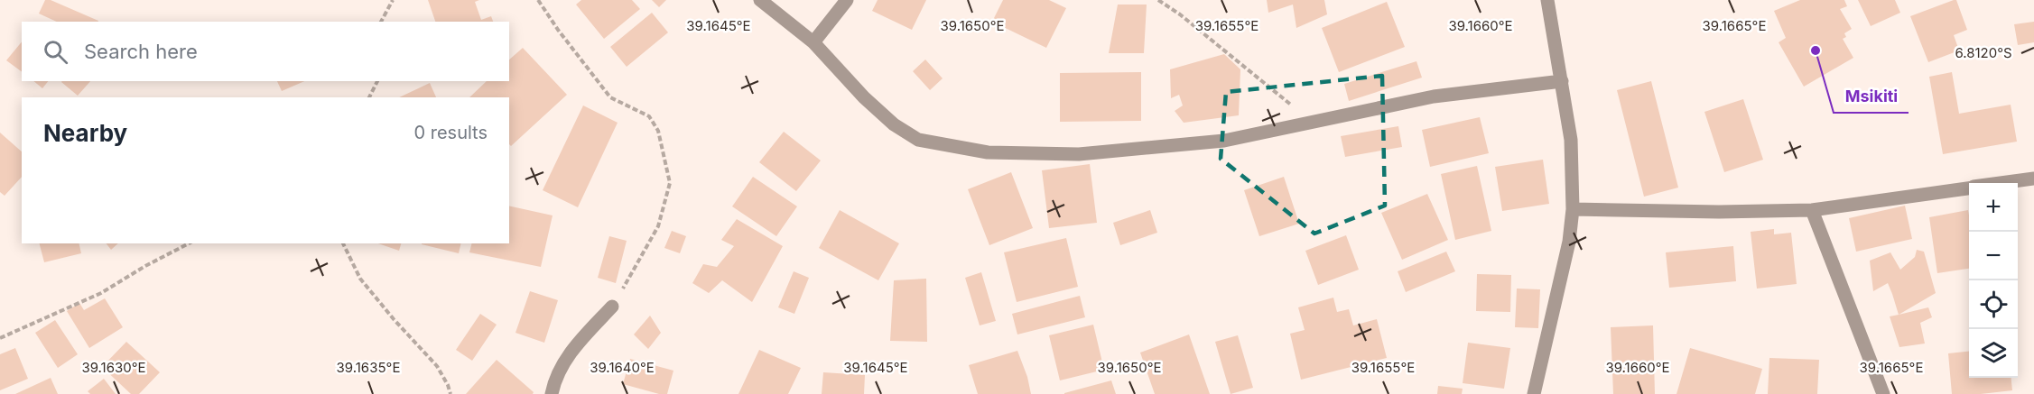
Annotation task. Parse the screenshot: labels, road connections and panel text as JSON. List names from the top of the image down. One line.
{"places":["Msikiti"],"page":{"search":"Search here","heading":["Nearby","0 results"],"map_buttons":["+","−"]},"coordinates":["39.1645°E","39.1650°E","39.1655°E","39.1660°E","39.1665°E","6.8120°S","39.1630°E","39.1635°E","39.1640°E"]}
